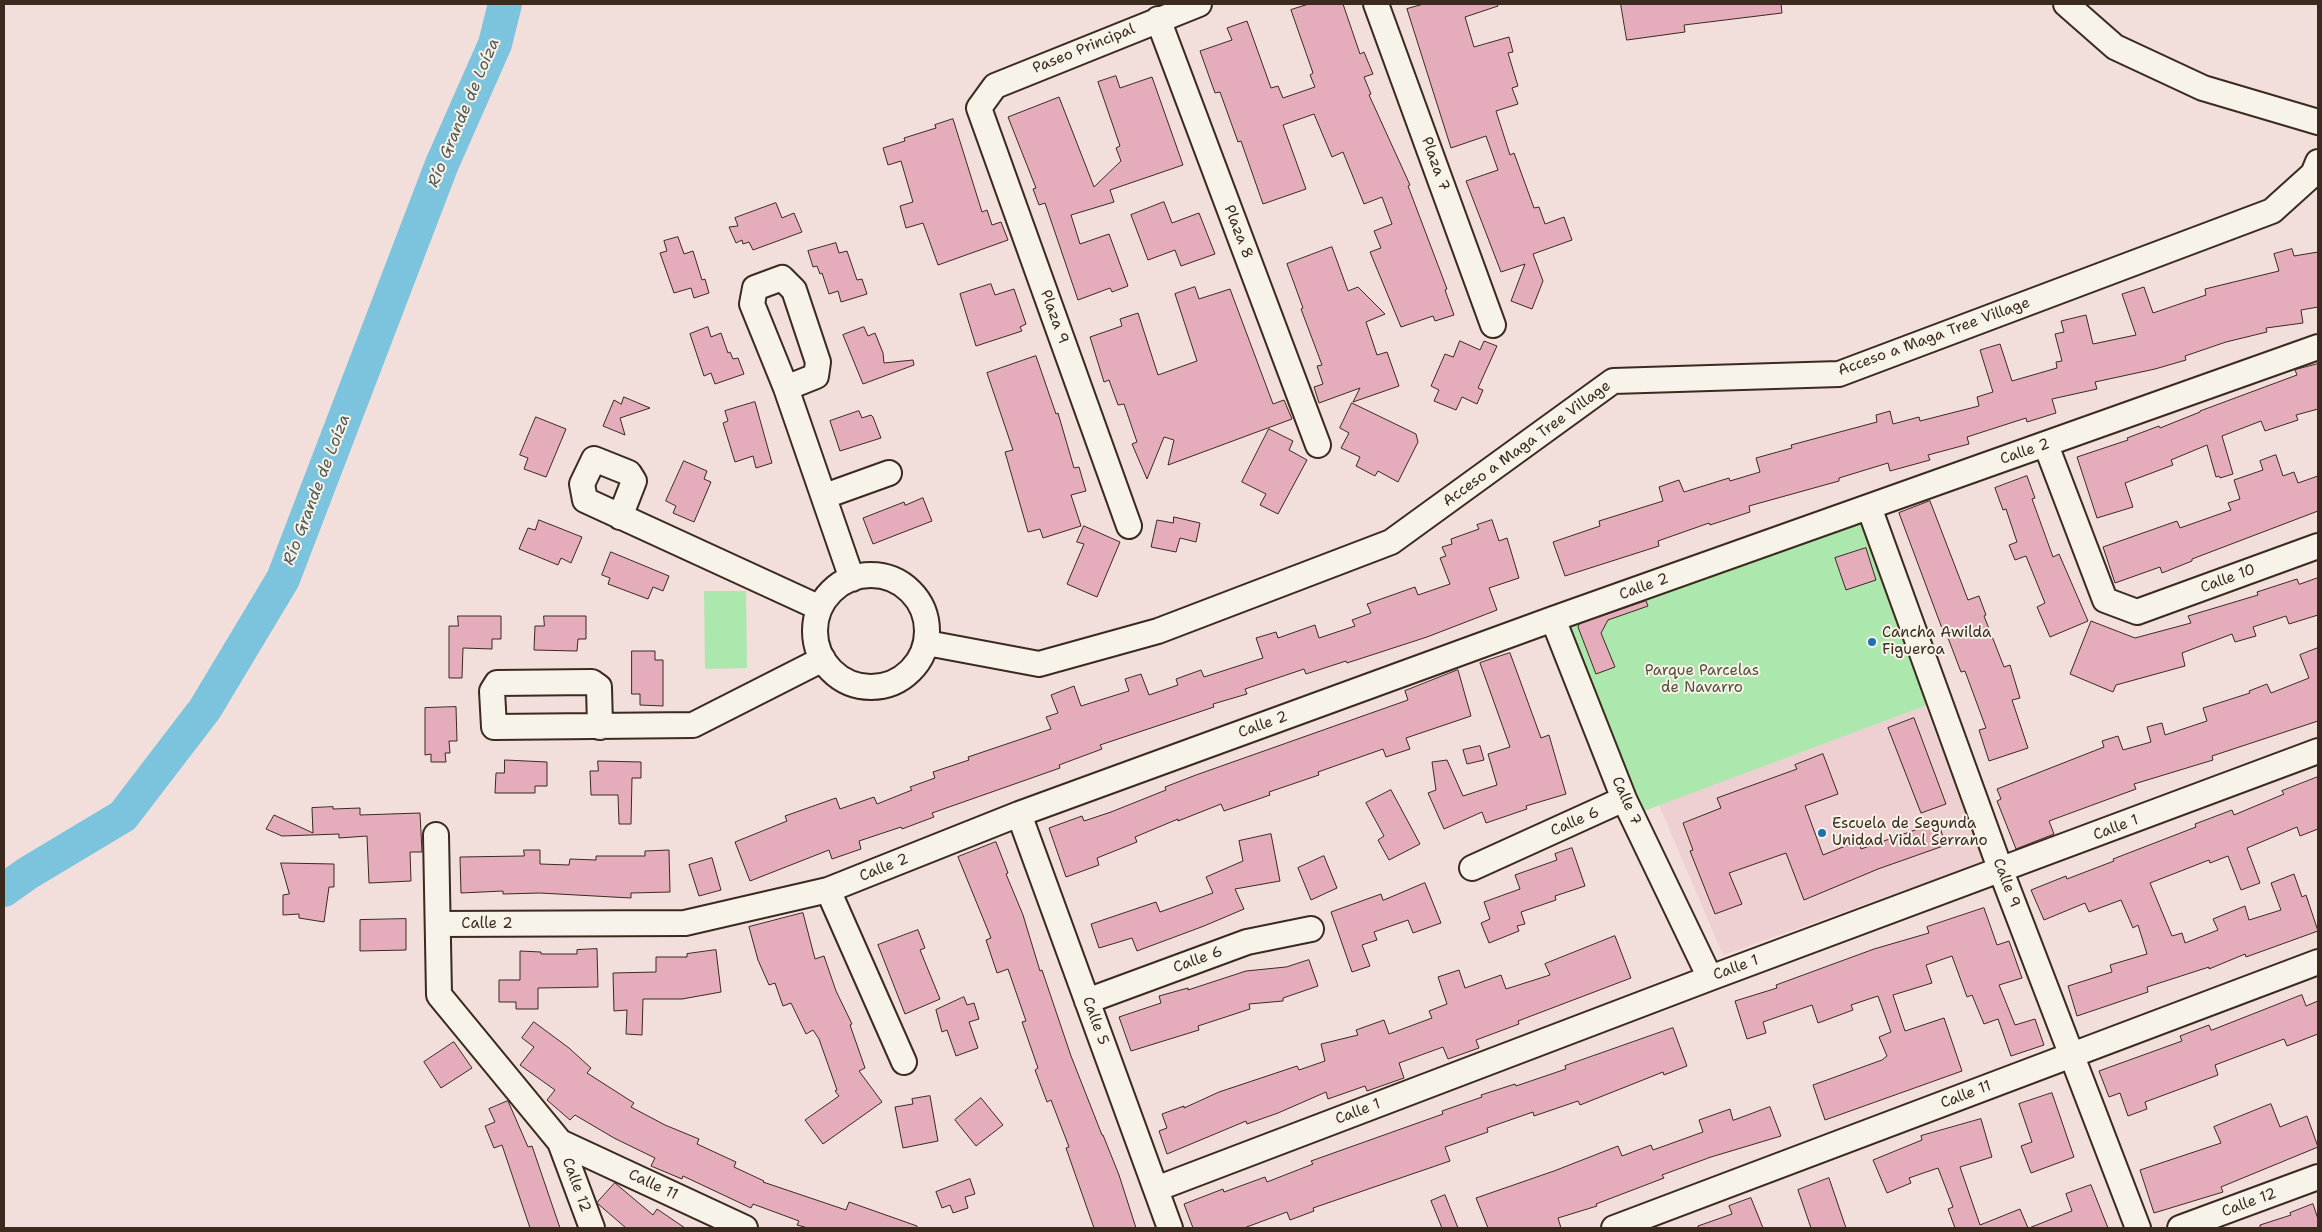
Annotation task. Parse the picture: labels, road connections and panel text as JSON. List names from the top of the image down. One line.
{"streets":{"street":["Paseo Principal","Plaza 7","Plaza 8","Plaza 9","Acceso a Maga Tree Village","Calle 2","Calle 10","Calle 7","Calle 6","Calle 1","Calle 9","Calle 5","Calle 11","Calle 12"]},"crossings":[["Paseo Principal","Plaza 8"],["Paseo Principal","Plaza 9"],["Calle 2","Calle 10"],["Calle 2","Calle 7"],["Calle 2","Calle 9"],["Calle 2","Calle 5"],["Calle 7","Calle 6"],["Calle 7","Calle 1"],["Calle 6","Calle 5"],["Calle 1","Calle 9"],["Calle 1","Calle 5"],["Calle 9","Calle 11"],["Calle 11","Calle 12"]],"water":["Río Grande de Loíza"],"parks":["Parque Parcelas de Navarro"],"places":["Cancha Awilda Figueroa","Escuela de Segunda Unidad Vidal Serrano"]}
